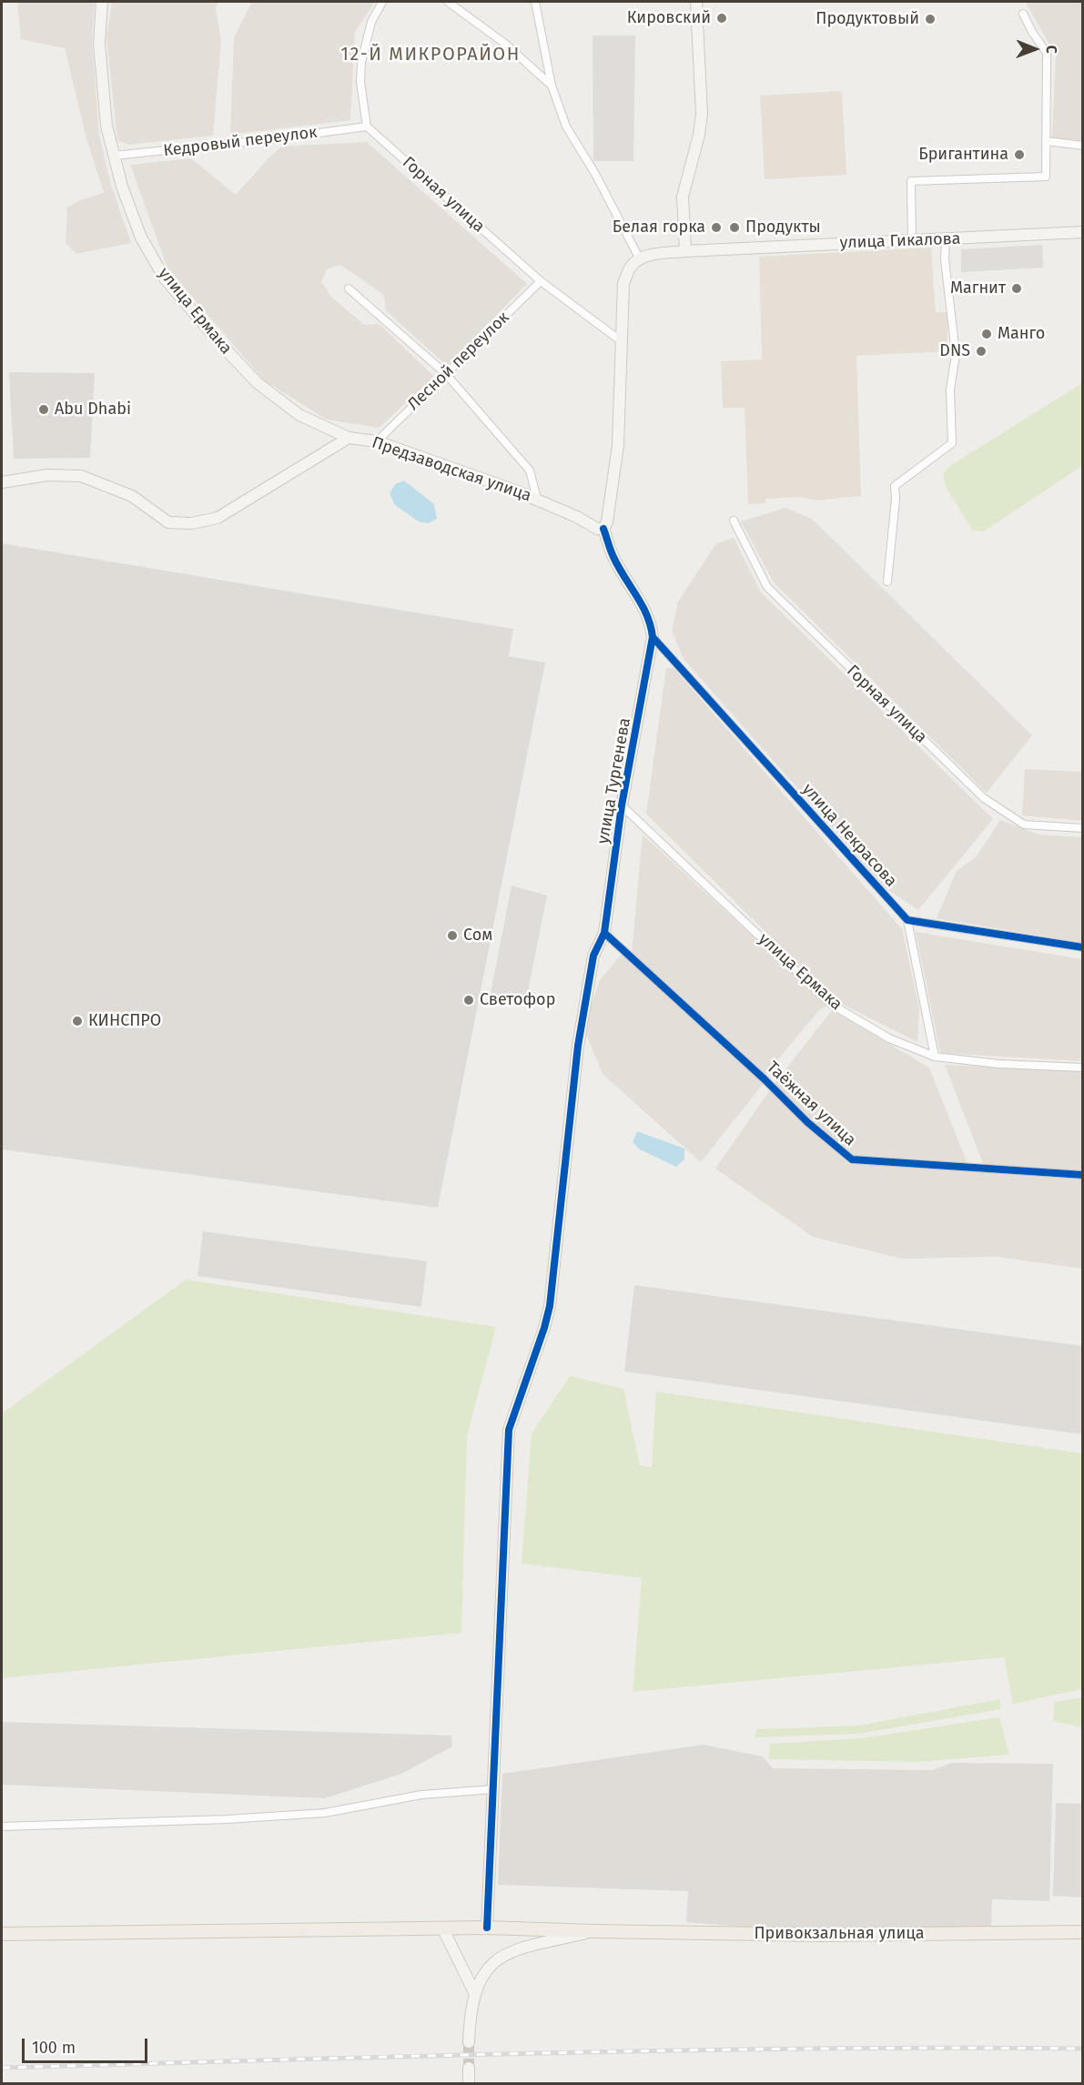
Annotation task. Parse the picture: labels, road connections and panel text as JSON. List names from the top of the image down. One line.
{"streets":{"main road":["Привокзальная улица"],"street":["Кедровый переулок","Горная улица","улица Гикалова","улица Ермака","Лесной переулок","Предзаводская улица","улица Тургенева","улица Некрасова","Таёжная улица"]},"crossings":[["Кедровый переулок","Горная улица"],["Кедровый переулок","улица Ермака"],["Горная улица","Лесной переулок"],["улица Ермака","Предзаводская улица"],["улица Ермака","улица Тургенева"],["Лесной переулок","Предзаводская улица"],["Предзаводская улица","улица Тургенева"],["улица Тургенева","улица Некрасова"],["улица Тургенева","Таёжная улица"],["улица Тургенева","Привокзальная улица"]],"districts":["12-Й МИКРОРАЙОН"],"places":["Кировский","Продуктовый","Бригантина","Белая горка","Продукты","Магнит","Манго","DNS","Abu Dhabi","Сом","Светофор","КИНСПРО"],"scale_bar":"100 m","north":"right"}
